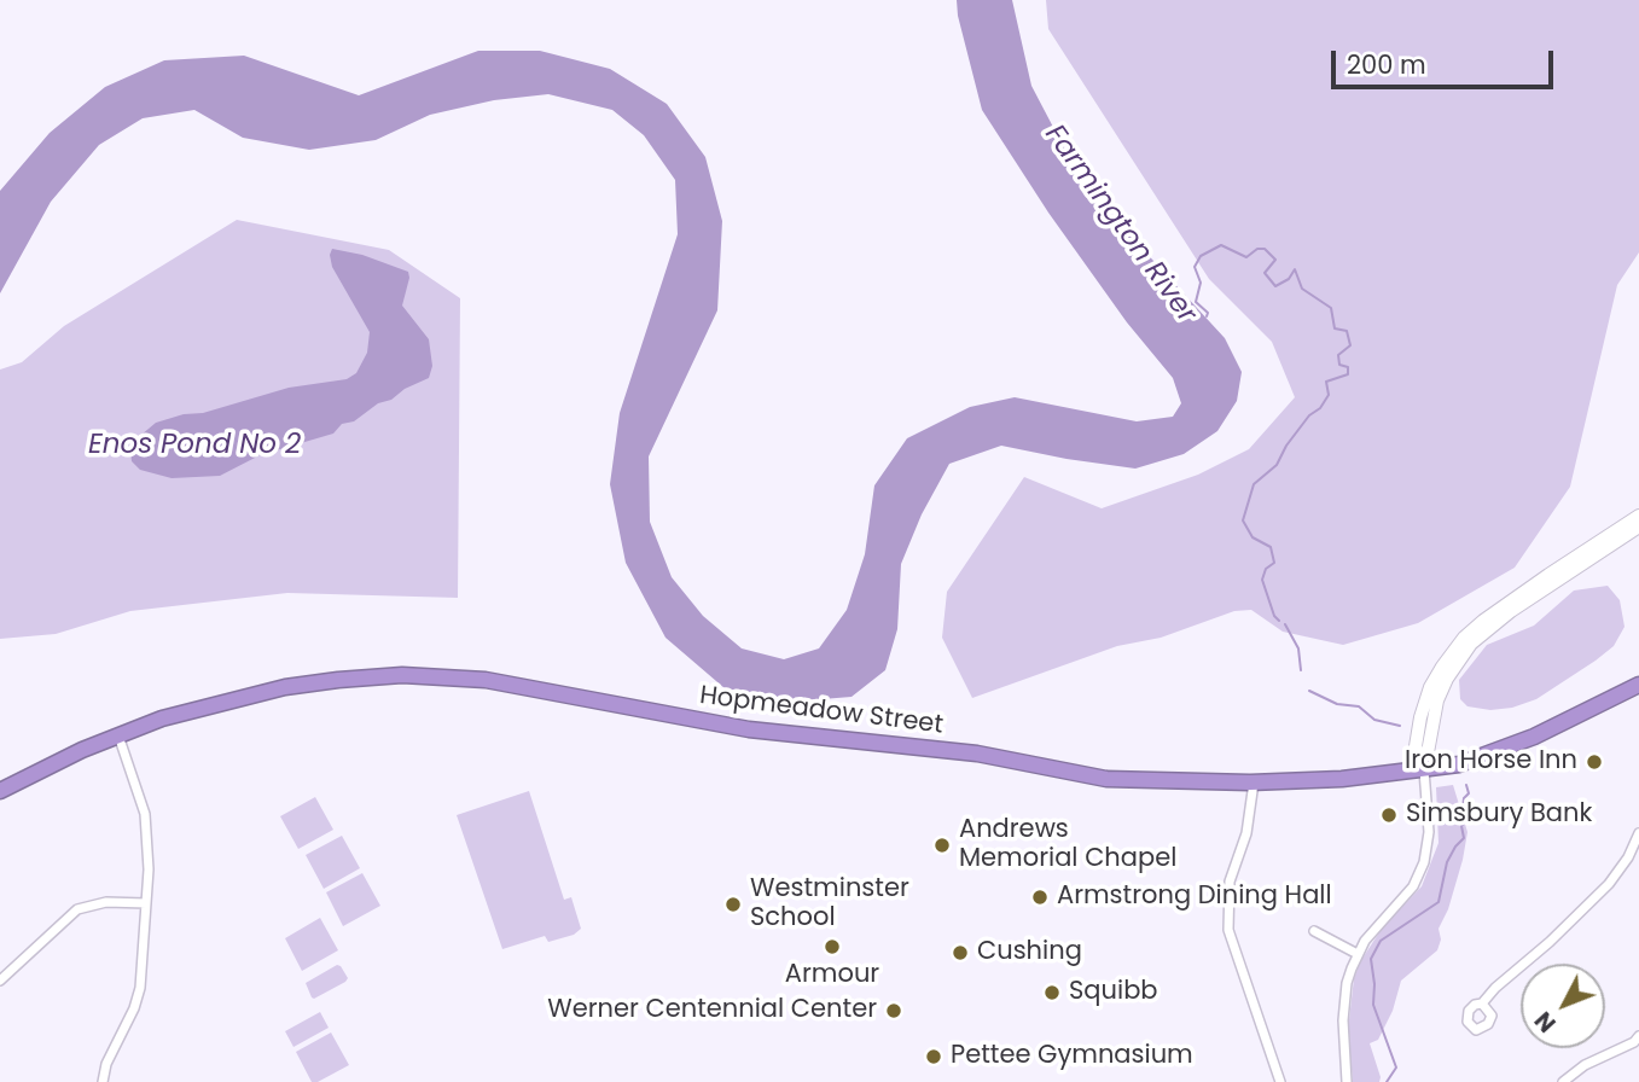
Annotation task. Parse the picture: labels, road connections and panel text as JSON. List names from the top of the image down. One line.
{"streets":{"highway":["Hopmeadow Street"]},"water":["Farmington River","Enos Pond No 2"],"places":["Iron Horse Inn","Simsbury Bank","Andrews Memorial Chapel","Armstrong Dining Hall","Westminster School","Armour","Cushing","Squibb","Werner Centennial Center","Pettee Gymnasium"],"scale_bar":"200 m","north":"bottom left"}
